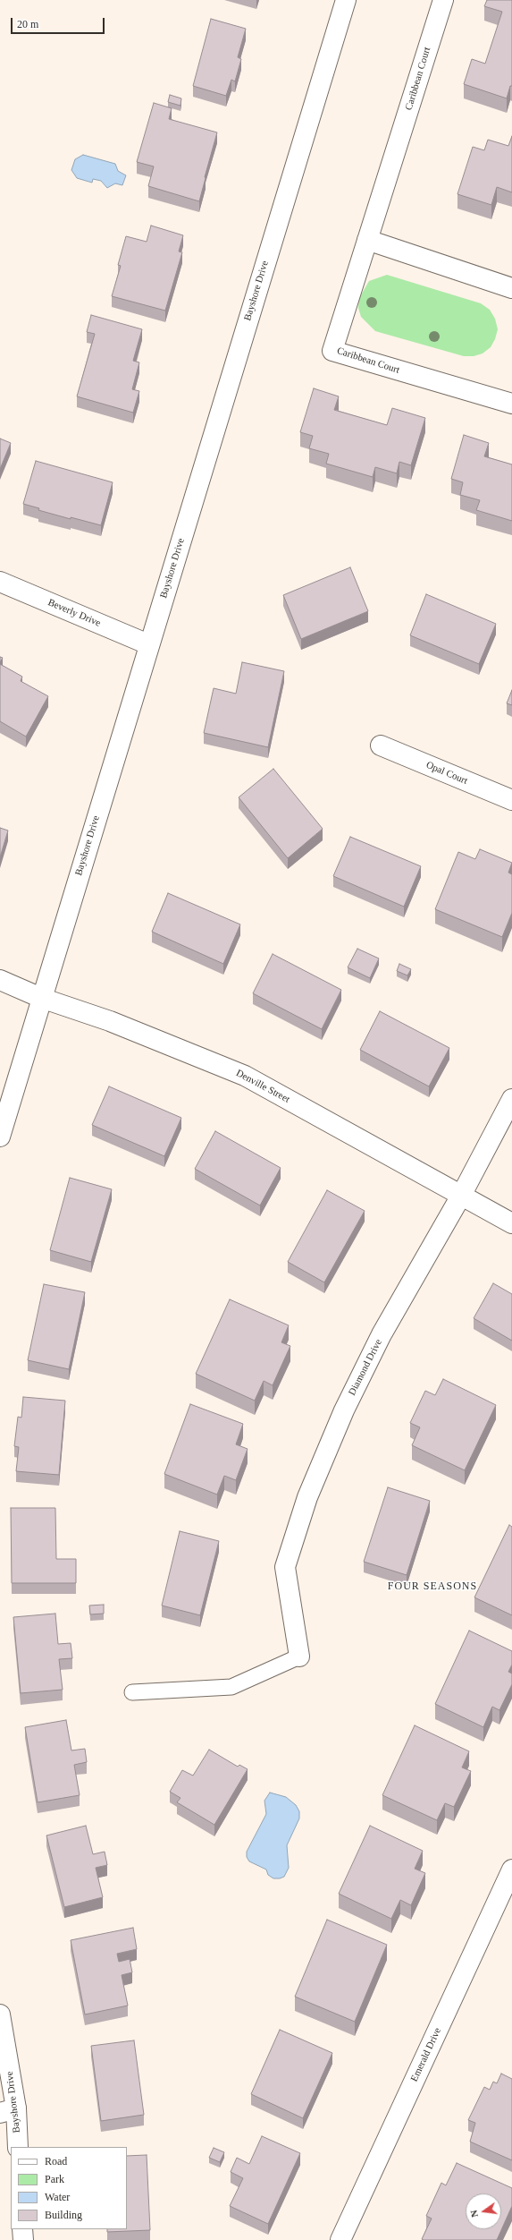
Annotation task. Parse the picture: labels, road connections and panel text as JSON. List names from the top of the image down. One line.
{"streets":{"street":["Caribbean Court","Bayshore Drive","Beverly Drive","Opal Court","Denville Street","Diamond Drive","Emerald Drive"]},"crossings":[["Bayshore Drive","Beverly Drive"],["Bayshore Drive","Denville Street"],["Denville Street","Diamond Drive"]],"districts":["FOUR SEASONS"],"legend":["Road","Park","Water","Building"],"scale_bar":"20 m","north":"left"}
